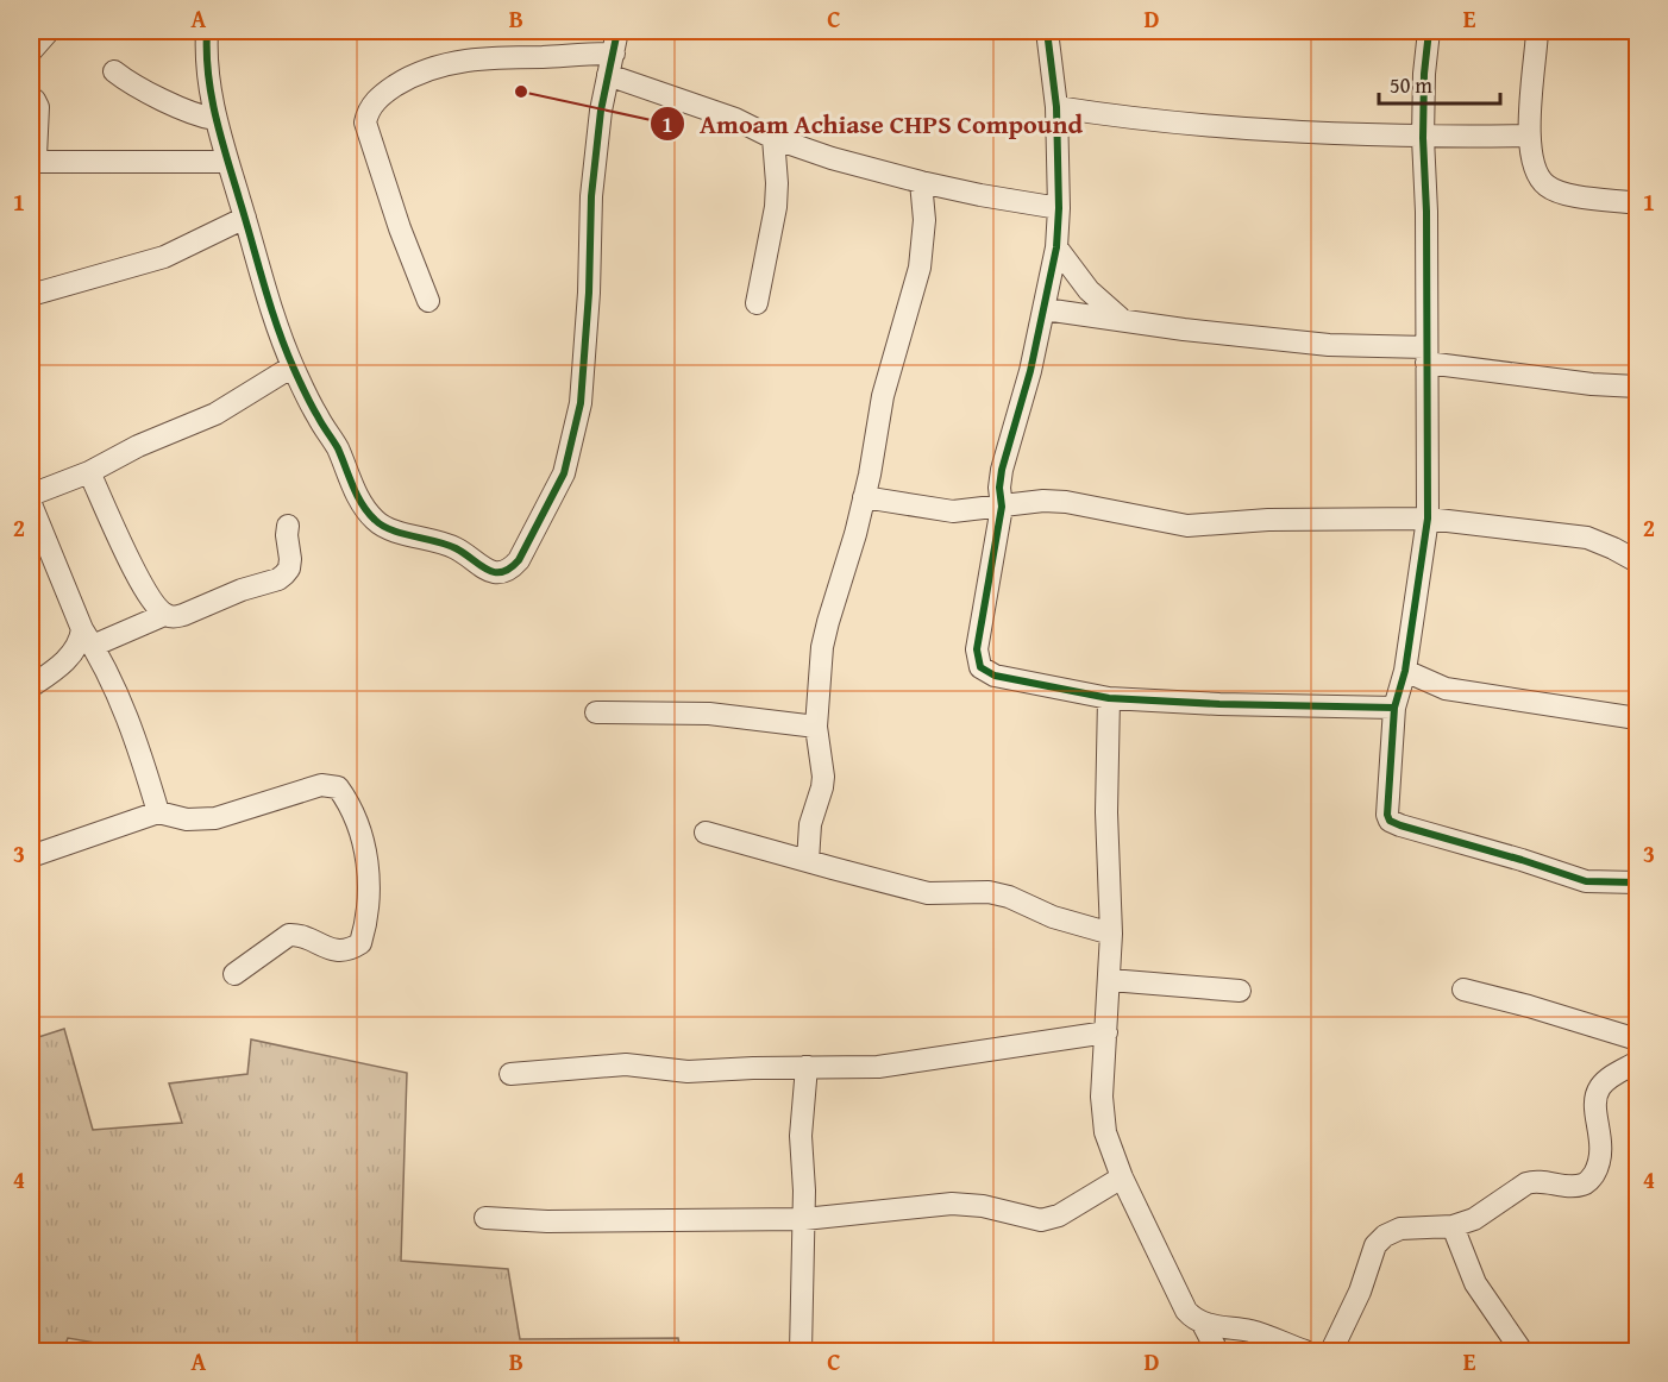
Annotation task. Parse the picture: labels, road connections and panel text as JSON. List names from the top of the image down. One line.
{"places":["Amoam Achiase CHPS Compound"],"scale_bar":"50 m","grid":{"columns":["A","B","C","D","E"],"rows":["1","2","3","4"]}}
